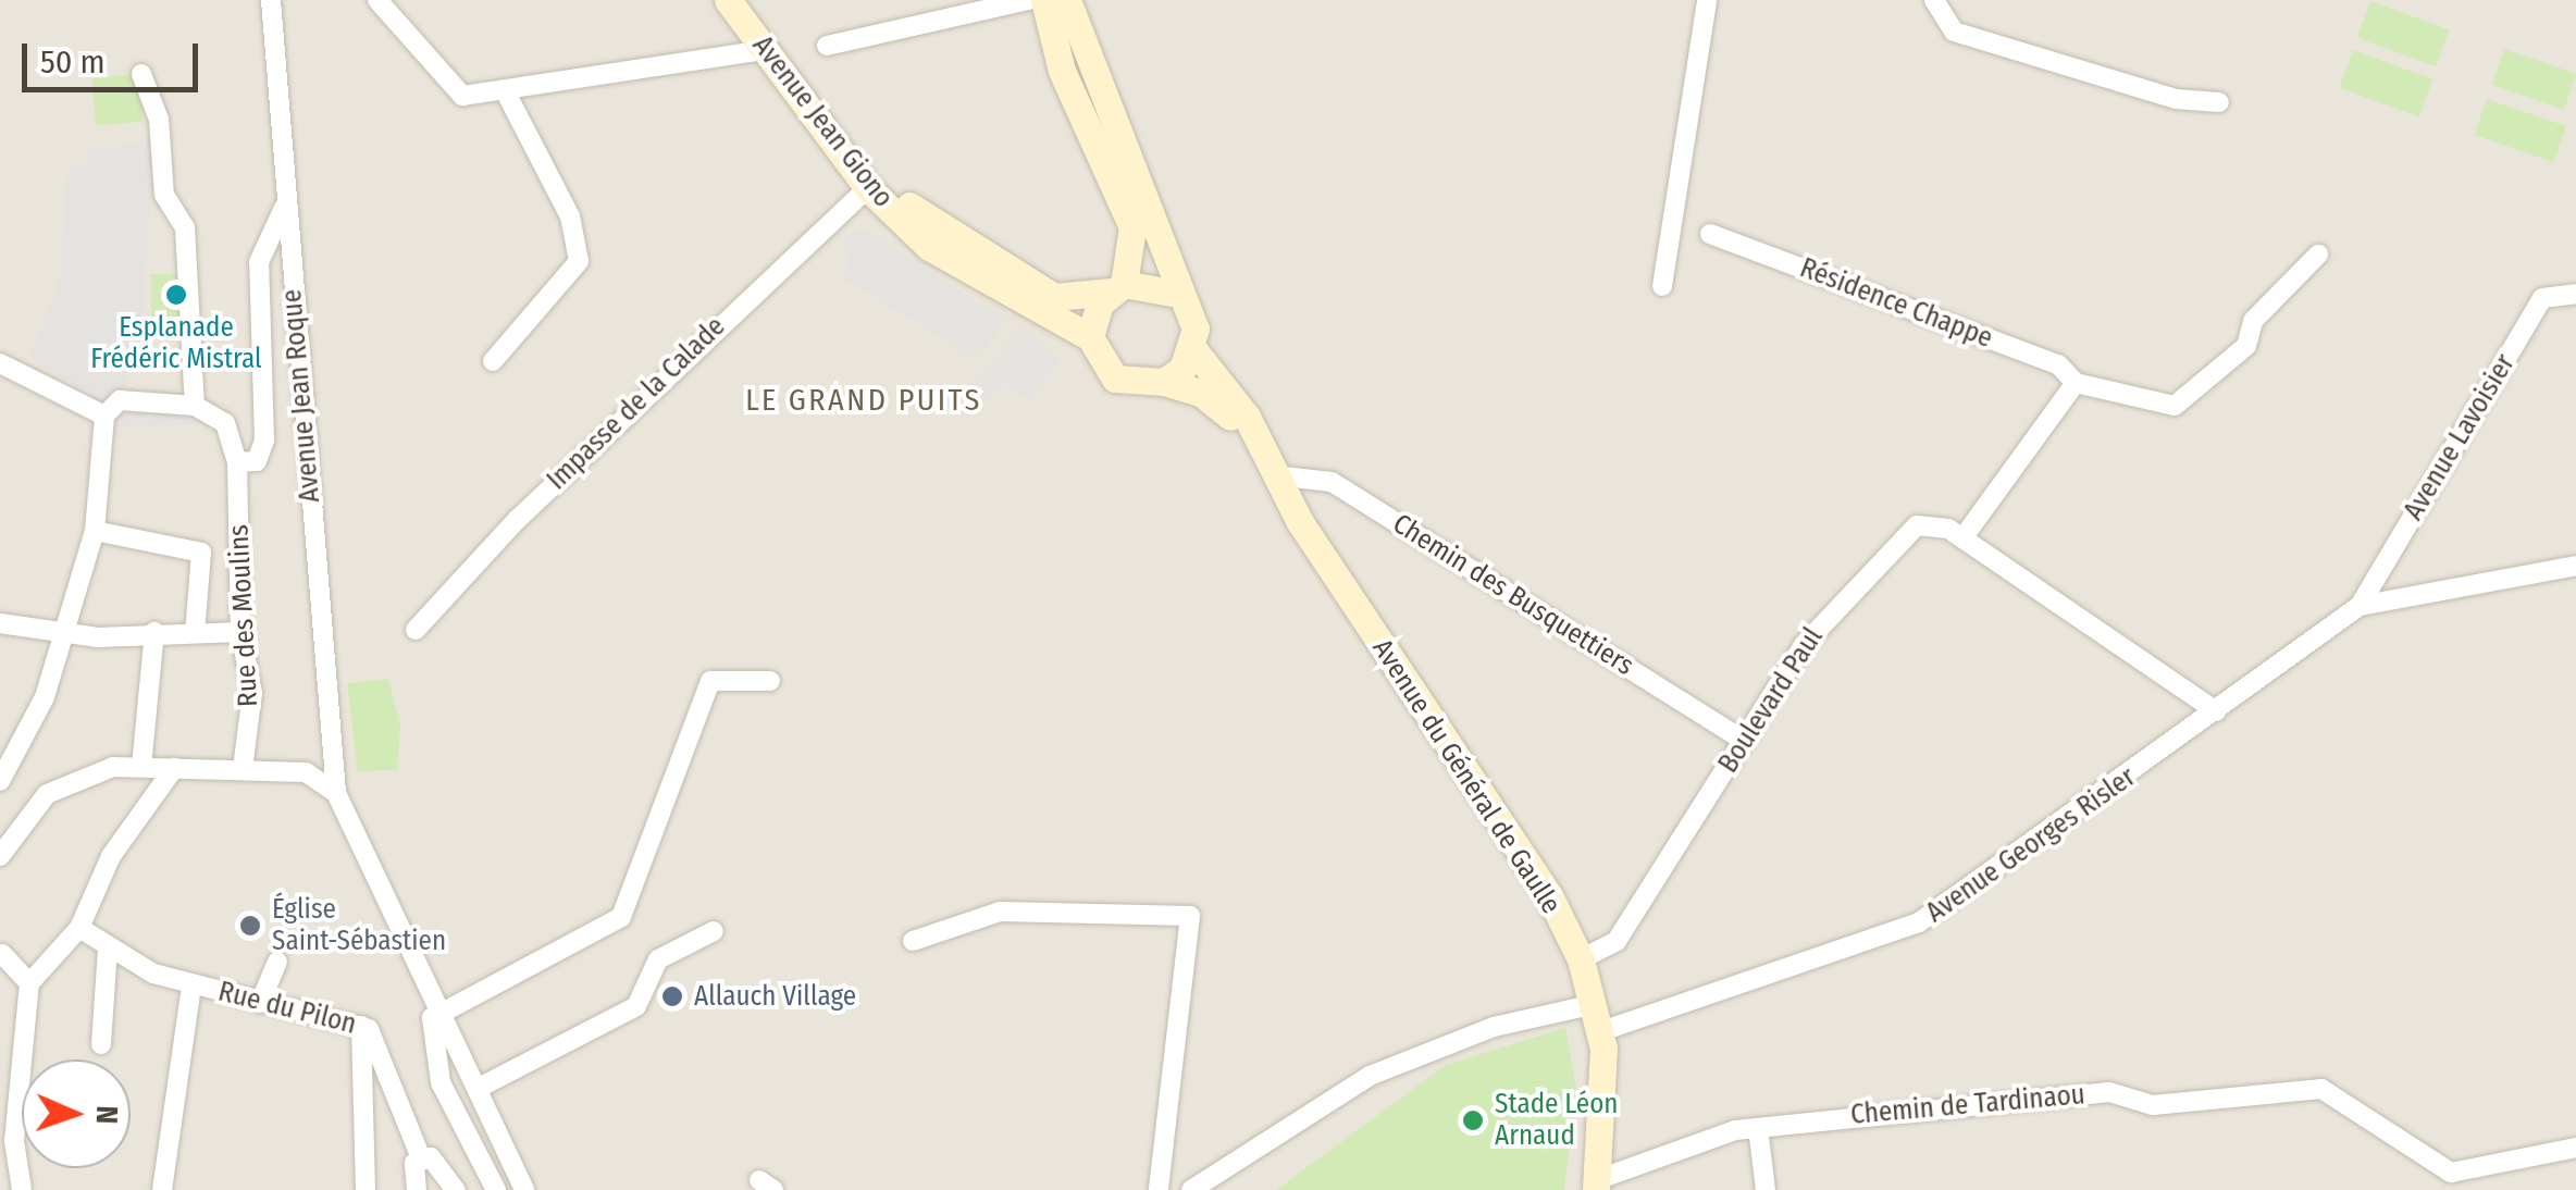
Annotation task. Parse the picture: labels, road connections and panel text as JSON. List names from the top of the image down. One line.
{"streets":{"main road":["Avenue Jean Giono","Avenue du Général de Gaulle"],"street":["Résidence Chappe","Avenue Jean Roque","Impasse de la Calade","Avenue Lavoisier","Chemin des Busquettiers","Rue des Moulins","Boulevard Paul","Avenue Georges Risler","Rue du Pilon","Chemin de Tardinaou"]},"crossings":[["Avenue Jean Giono","Impasse de la Calade"],["Avenue Jean Giono","Avenue du Général de Gaulle"],["Avenue Lavoisier","Avenue Georges Risler"],["Chemin des Busquettiers","Boulevard Paul"],["Chemin des Busquettiers","Avenue du Général de Gaulle"],["Boulevard Paul","Avenue du Général de Gaulle"],["Boulevard Paul","Avenue Georges Risler"],["Avenue du Général de Gaulle","Avenue Georges Risler"],["Avenue du Général de Gaulle","Chemin de Tardinaou"]],"districts":["LE GRAND PUITS"],"places":["Esplanade Frédéric Mistral","Église Saint-Sébastien","Allauch Village","Stade Léon Arnaud"],"scale_bar":"50 m","north":"right"}
